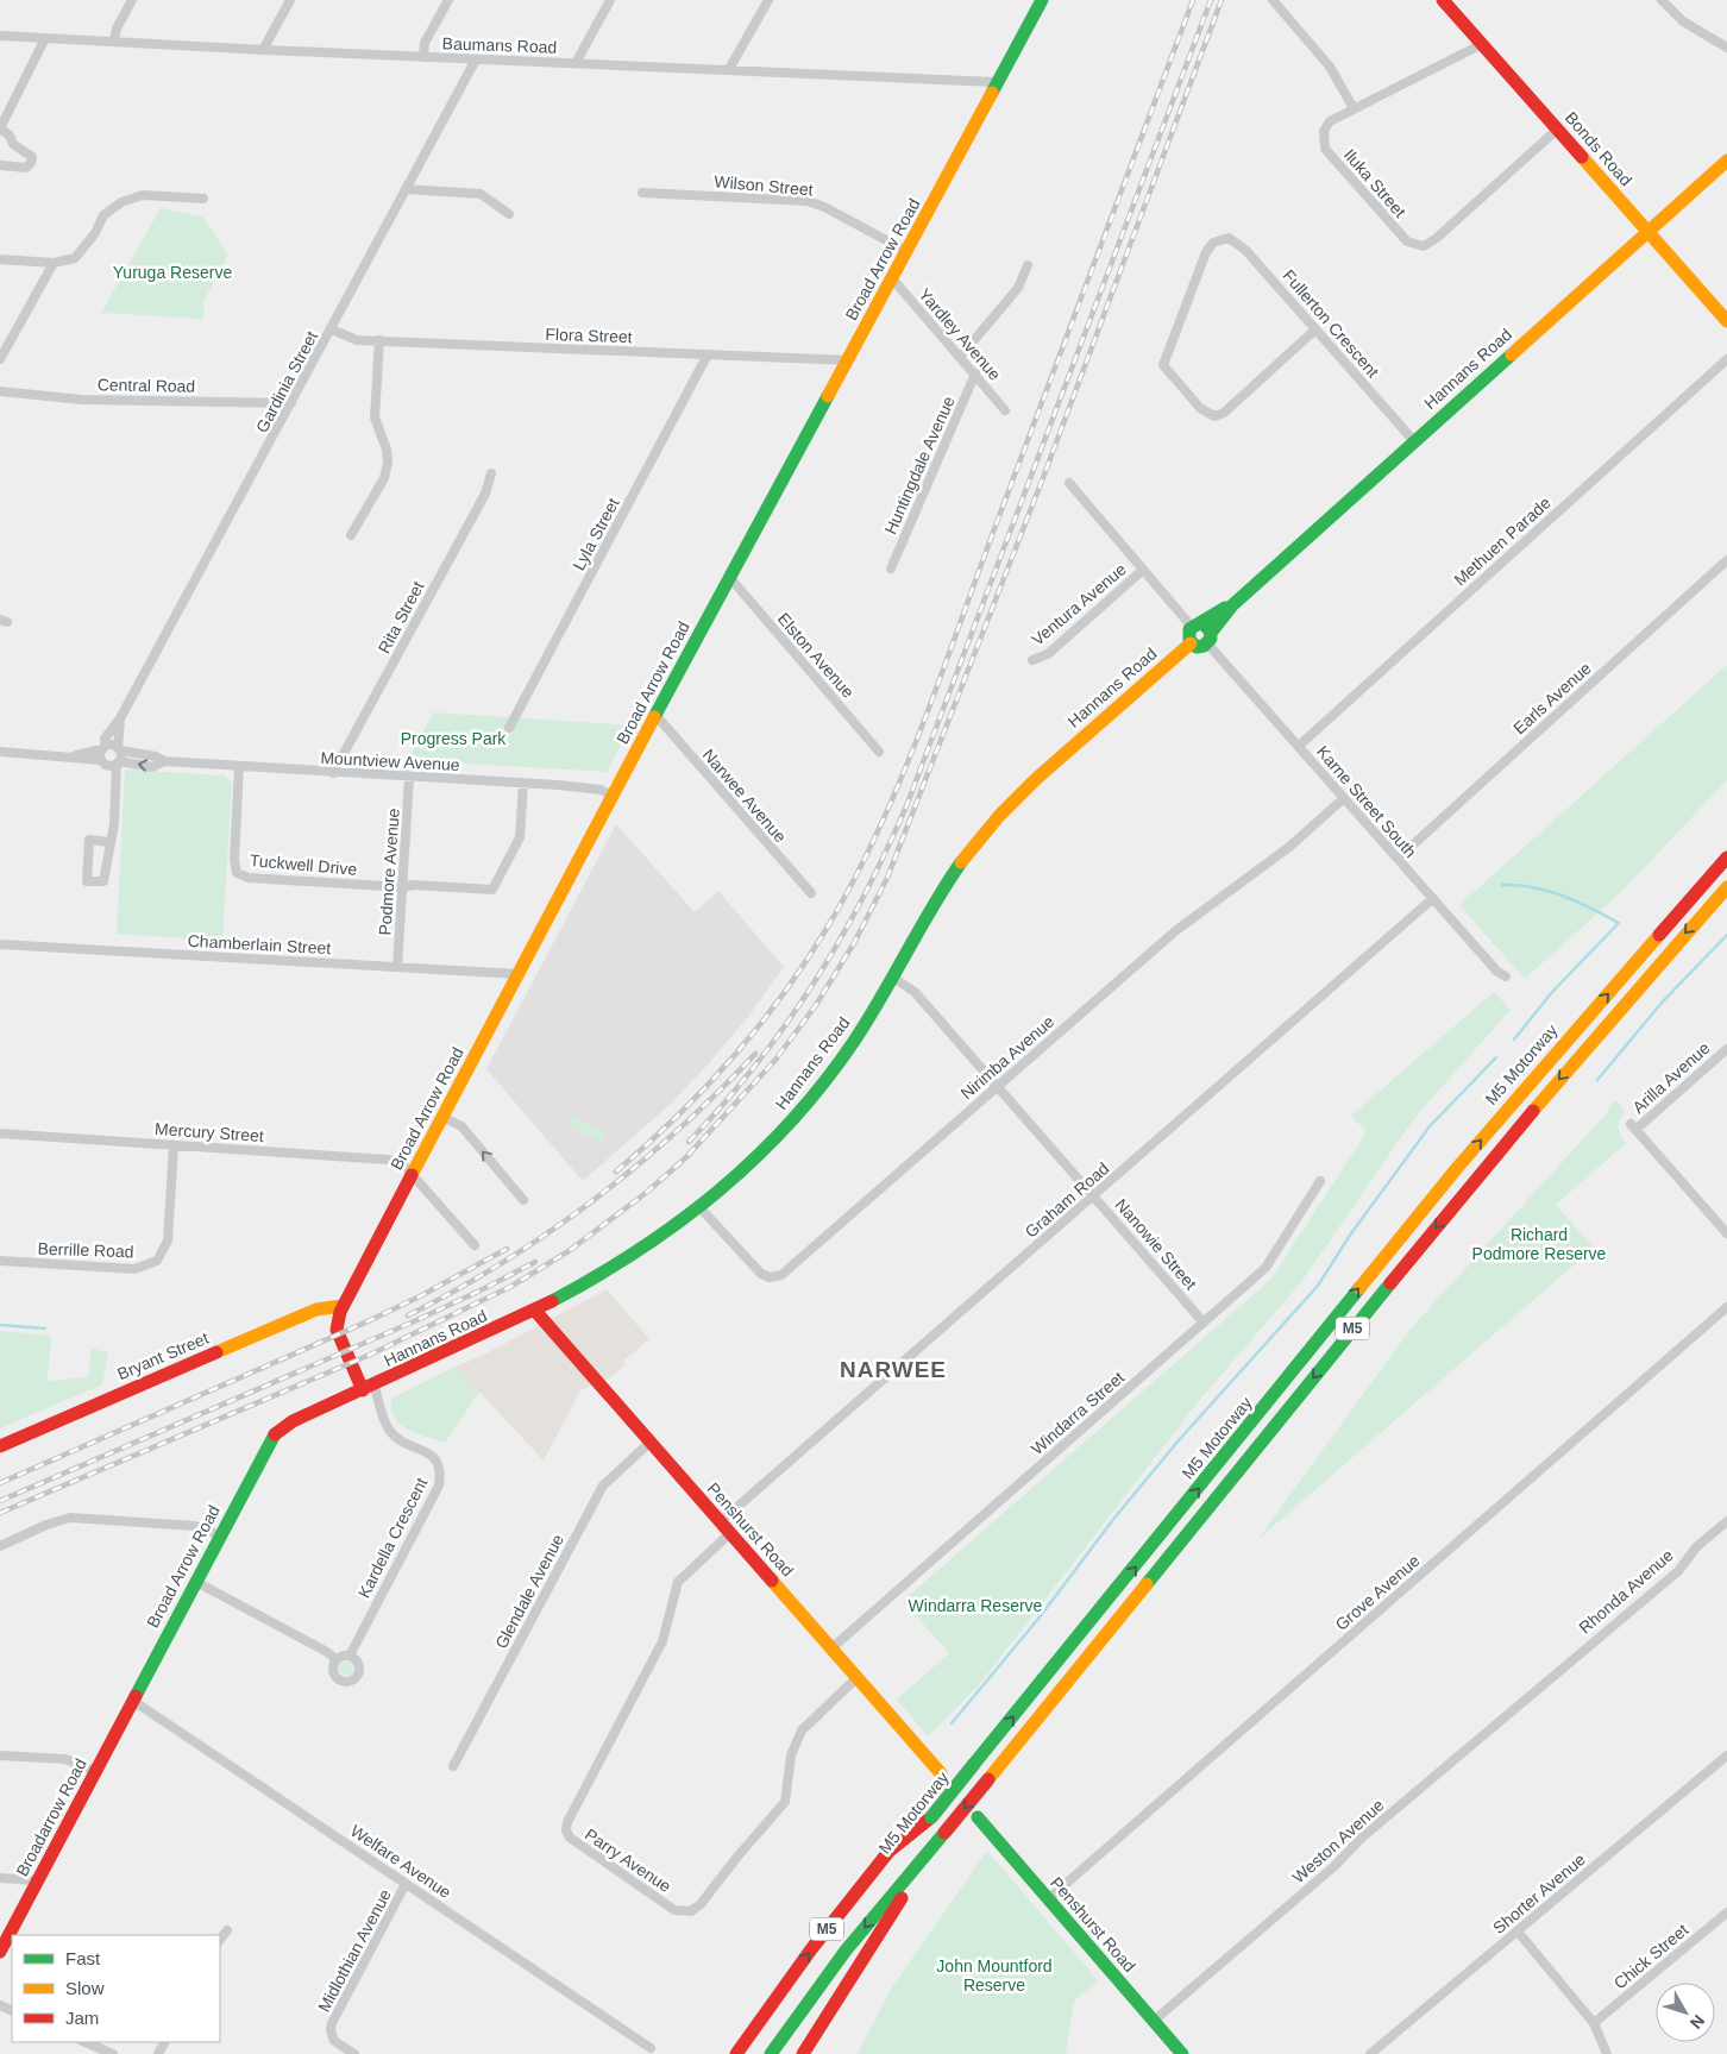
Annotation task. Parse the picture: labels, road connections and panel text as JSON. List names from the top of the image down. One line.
{"streets":{"main road":["Bonds Road","Broad Arrow Road","Hannans Road","M5 Motorway","M5","Bryant Street","Penshurst Road","Broadarrow Road"],"street":["Baumans Road","Iluka Street","Wilson Street","Fullerton Crescent","Yardley Avenue","Flora Street","Gardinia Street","Central Road","Huntingdale Avenue","Lyla Street","Methuen Parade","Ventura Avenue","Rita Street","Elston Avenue","Earls Avenue","Mountview Avenue","Narwee Avenue","Karne Street South","Tuckwell Drive","Podmore Avenue","Chamberlain Street","Nirimba Avenue","Arilla Avenue","Mercury Street","Graham Road","Nanowie Street","Berrille Road","Windarra Street","Kardella Crescent","Glendale Avenue","Rhonda Avenue","Grove Avenue","Weston Avenue","Parry Avenue","Welfare Avenue","Shorter Avenue","Midlothian Avenue","Chick Street"]},"crossings":[["Baumans Road","Broad Arrow Road"],["Baumans Road","Gardinia Street"],["Bonds Road","Iluka Street"],["Bonds Road","Hannans Road"],["Wilson Street","Broad Arrow Road"],["Broad Arrow Road","Yardley Avenue"],["Broad Arrow Road","Flora Street"],["Broad Arrow Road","Hannans Road"],["Broad Arrow Road","Elston Avenue"],["Broad Arrow Road","Mountview Avenue"],["Broad Arrow Road","Narwee Avenue"],["Broad Arrow Road","Chamberlain Street"],["Broad Arrow Road","Mercury Street"],["Broad Arrow Road","Bryant Street"],["Broad Arrow Road","Kardella Crescent"],["Broad Arrow Road","Broadarrow Road"],["Broad Arrow Road","Welfare Avenue"],["Fullerton Crescent","Hannans Road"],["Yardley Avenue","Huntingdale Avenue"],["Flora Street","Gardinia Street"],["Flora Street","Lyla Street"],["Hannans Road","Karne Street South"],["Hannans Road","Nirimba Avenue"],["Hannans Road","Nanowie Street"],["Hannans Road","Penshurst Road"],["Hannans Road","Kardella Crescent"],["Gardinia Street","Central Road"],["Gardinia Street","Mountview Avenue"],["Methuen Parade","Karne Street South"],["Ventura Avenue","Karne Street South"],["Rita Street","Mountview Avenue"],["Earls Avenue","Karne Street South"],["Mountview Avenue","Tuckwell Drive"],["Mountview Avenue","Podmore Avenue"],["Karne Street South","Nirimba Avenue"],["Karne Street South","Graham Road"],["Tuckwell Drive","Podmore Avenue"],["Podmore Avenue","Chamberlain Street"],["Nirimba Avenue","Nanowie Street"],["M5 Motorway","M5"],["Mercury Street","Berrille Road"],["Graham Road","Nanowie Street"],["Graham Road","Penshurst Road"],["Nanowie Street","Windarra Street"],["Windarra Street","Penshurst Road"],["Penshurst Road","Glendale Avenue"],["Penshurst Road","Grove Avenue"],["Penshurst Road","Weston Avenue"],["Penshurst Road","Parry Avenue"],["Rhonda Avenue","Weston Avenue"],["Broadarrow Road","Welfare Avenue"],["Welfare Avenue","Midlothian Avenue"]],"districts":["NARWEE"],"parks":["Yuruga Reserve","Progress Park","Richard Podmore Reserve","Windarra Reserve","John Mountford Reserve"],"legend":["Fast","Slow","Jam"],"north":"bottom right"}
